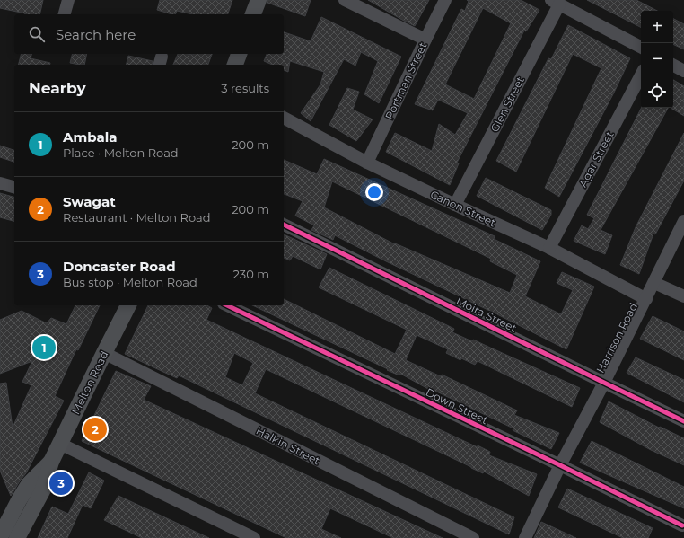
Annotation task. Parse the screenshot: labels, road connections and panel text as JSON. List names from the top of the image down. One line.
{"streets":{"main road":["Melton Road"],"street":["Portman Street","Glen Street","Agar Street","Canon Street","Moira Street","Harrison Road","Down Street","Halkin Street"]},"crossings":[["Portman Street","Canon Street"],["Glen Street","Canon Street"],["Agar Street","Canon Street"],["Canon Street","Harrison Road"],["Moira Street","Harrison Road"],["Harrison Road","Down Street"],["Melton Road","Halkin Street"]],"page":{"map_buttons":["+","−"],"search":"Search here","heading":["Nearby","3 results"],"list":[{"mark":"1","name":"Ambala","note":"Place · Melton Road","value":"200 m"},{"mark":"2","name":"Swagat","note":"Restaurant · Melton Road","value":"200 m"},{"mark":"3","name":"Doncaster Road","note":"Bus stop · Melton Road","value":"230 m"}],"pins":["1","2","3"]}}
